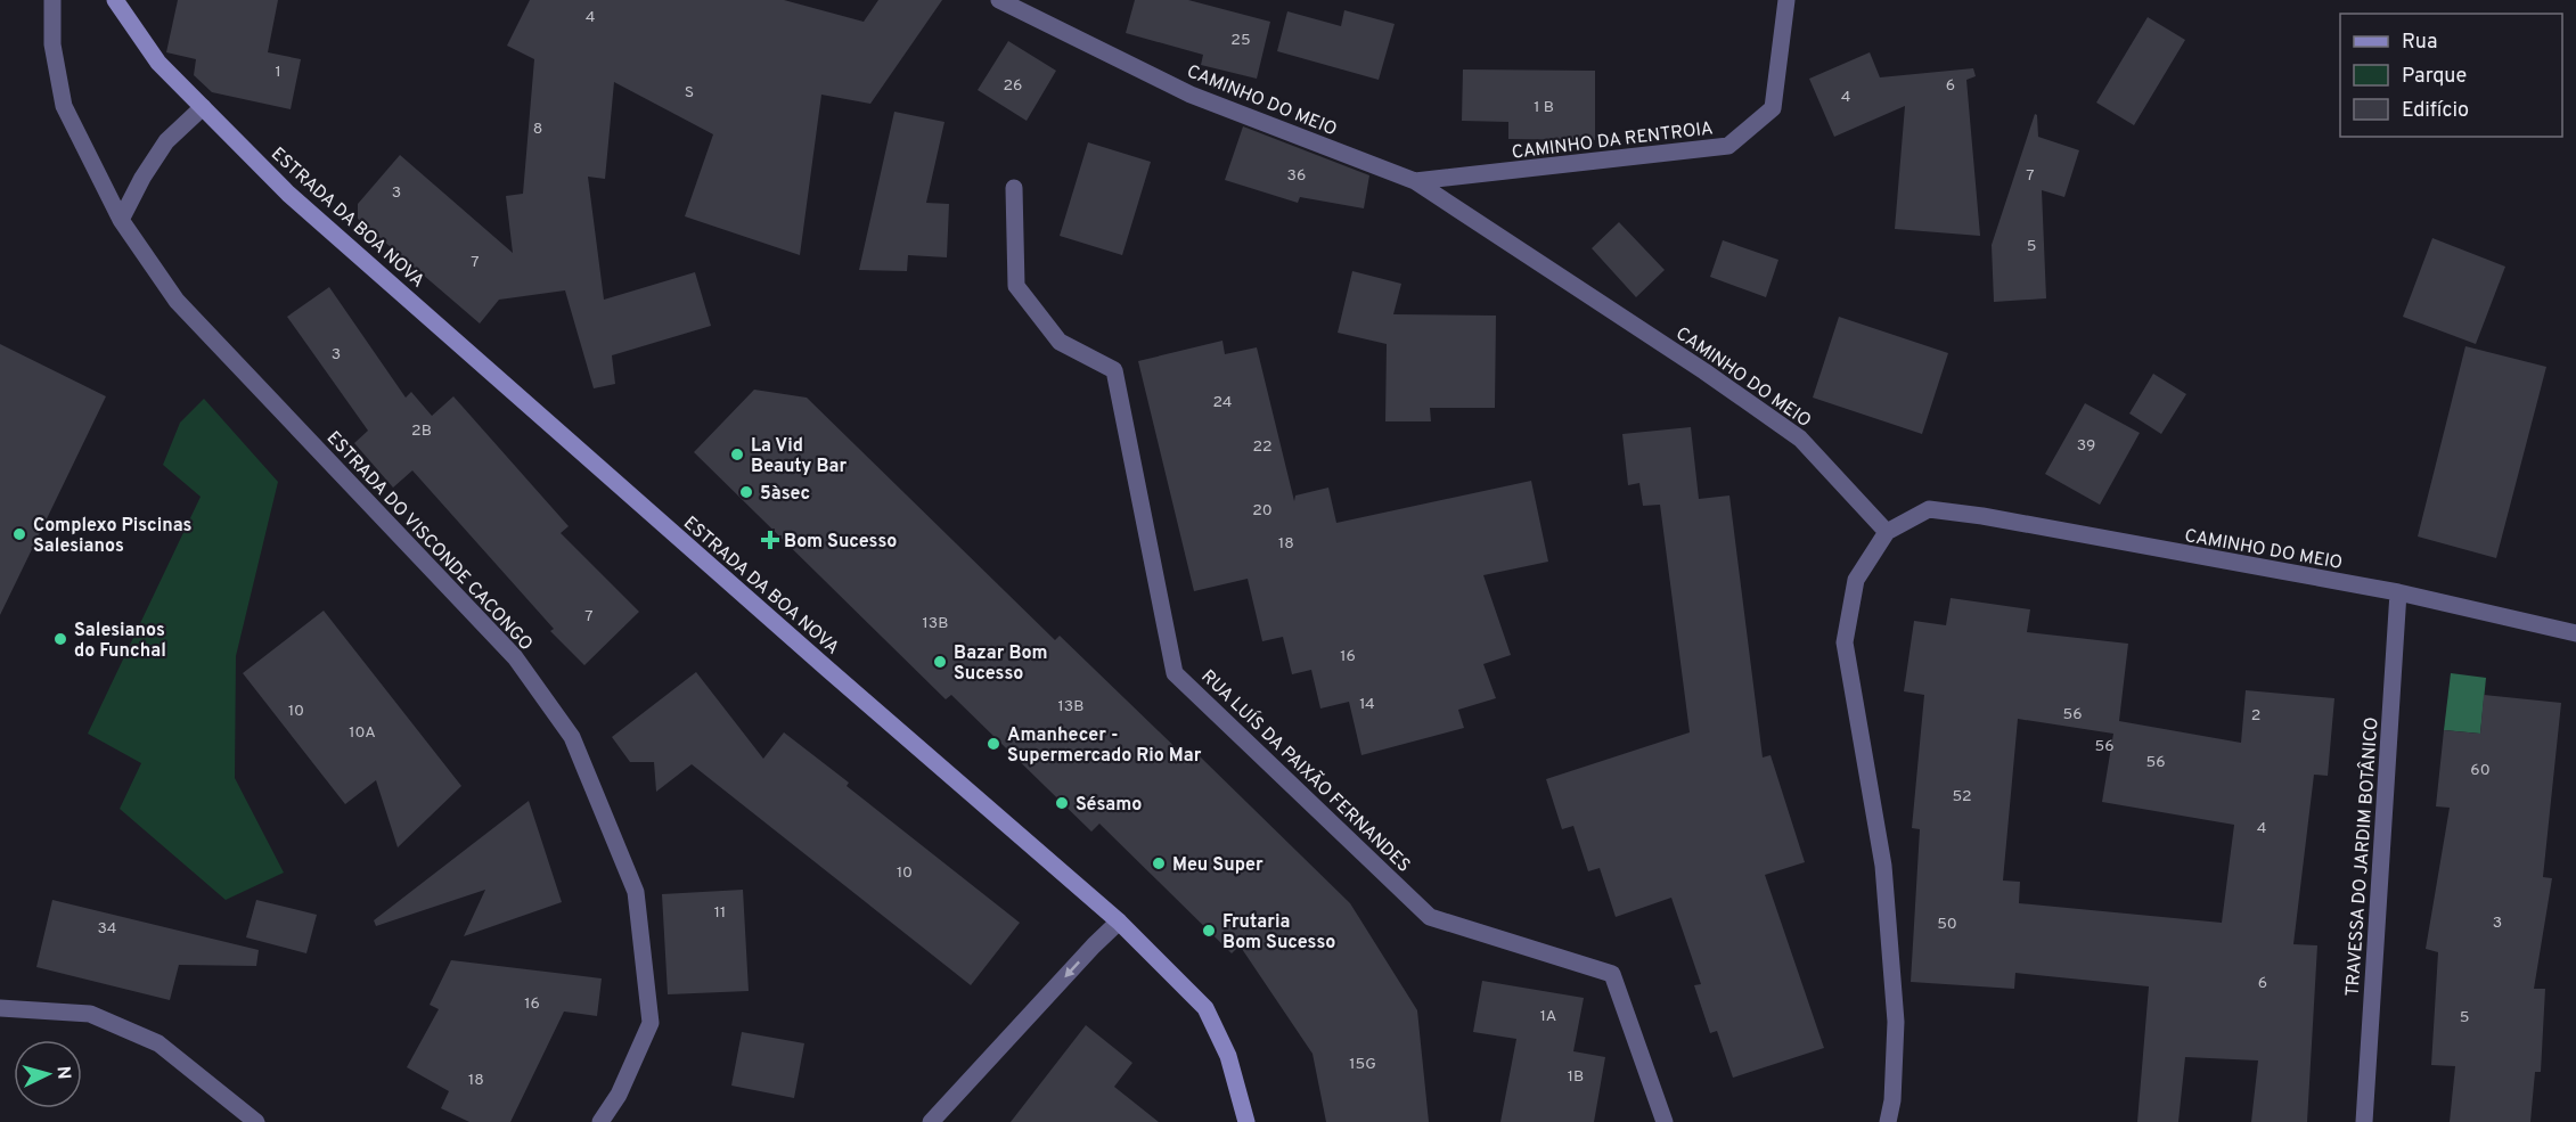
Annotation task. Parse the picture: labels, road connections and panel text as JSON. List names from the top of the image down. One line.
{"streets":{"main road":["ESTRADA DA BOA NOVA"],"street":["CAMINHO DO MEIO","CAMINHO DA RENTROIA","ESTRADA DO VISCONDE CACONGO","RUA LUÍS DA PAIXÃO FERNANDES","TRAVESSA DO JARDIM BOTÂNICO"]},"crossings":[["CAMINHO DO MEIO","CAMINHO DA RENTROIA"],["CAMINHO DO MEIO","TRAVESSA DO JARDIM BOTÂNICO"]],"places":{"other":["La Vid Beauty Bar","5àsec","Complexo Piscinas Salesianos","Salesianos do Funchal","Bazar Bom Sucesso","Amanhecer - Supermercado Rio Mar","Sésamo","Meu Super","Frutaria Bom Sucesso"],"health":["Bom Sucesso"]},"house_numbers":["4","25","1","26","6","S","4","1 B","8","36","7","3","5","7","3","24","2B","39","22","20","18","7","13B","16","14","13B","10","56","2","10A","56","56","60","52","4","10","11","3","50","34","6","16","1A","5","15G","1B","18"],"legend":["Rua","Parque","Edifício"],"north":"right"}
